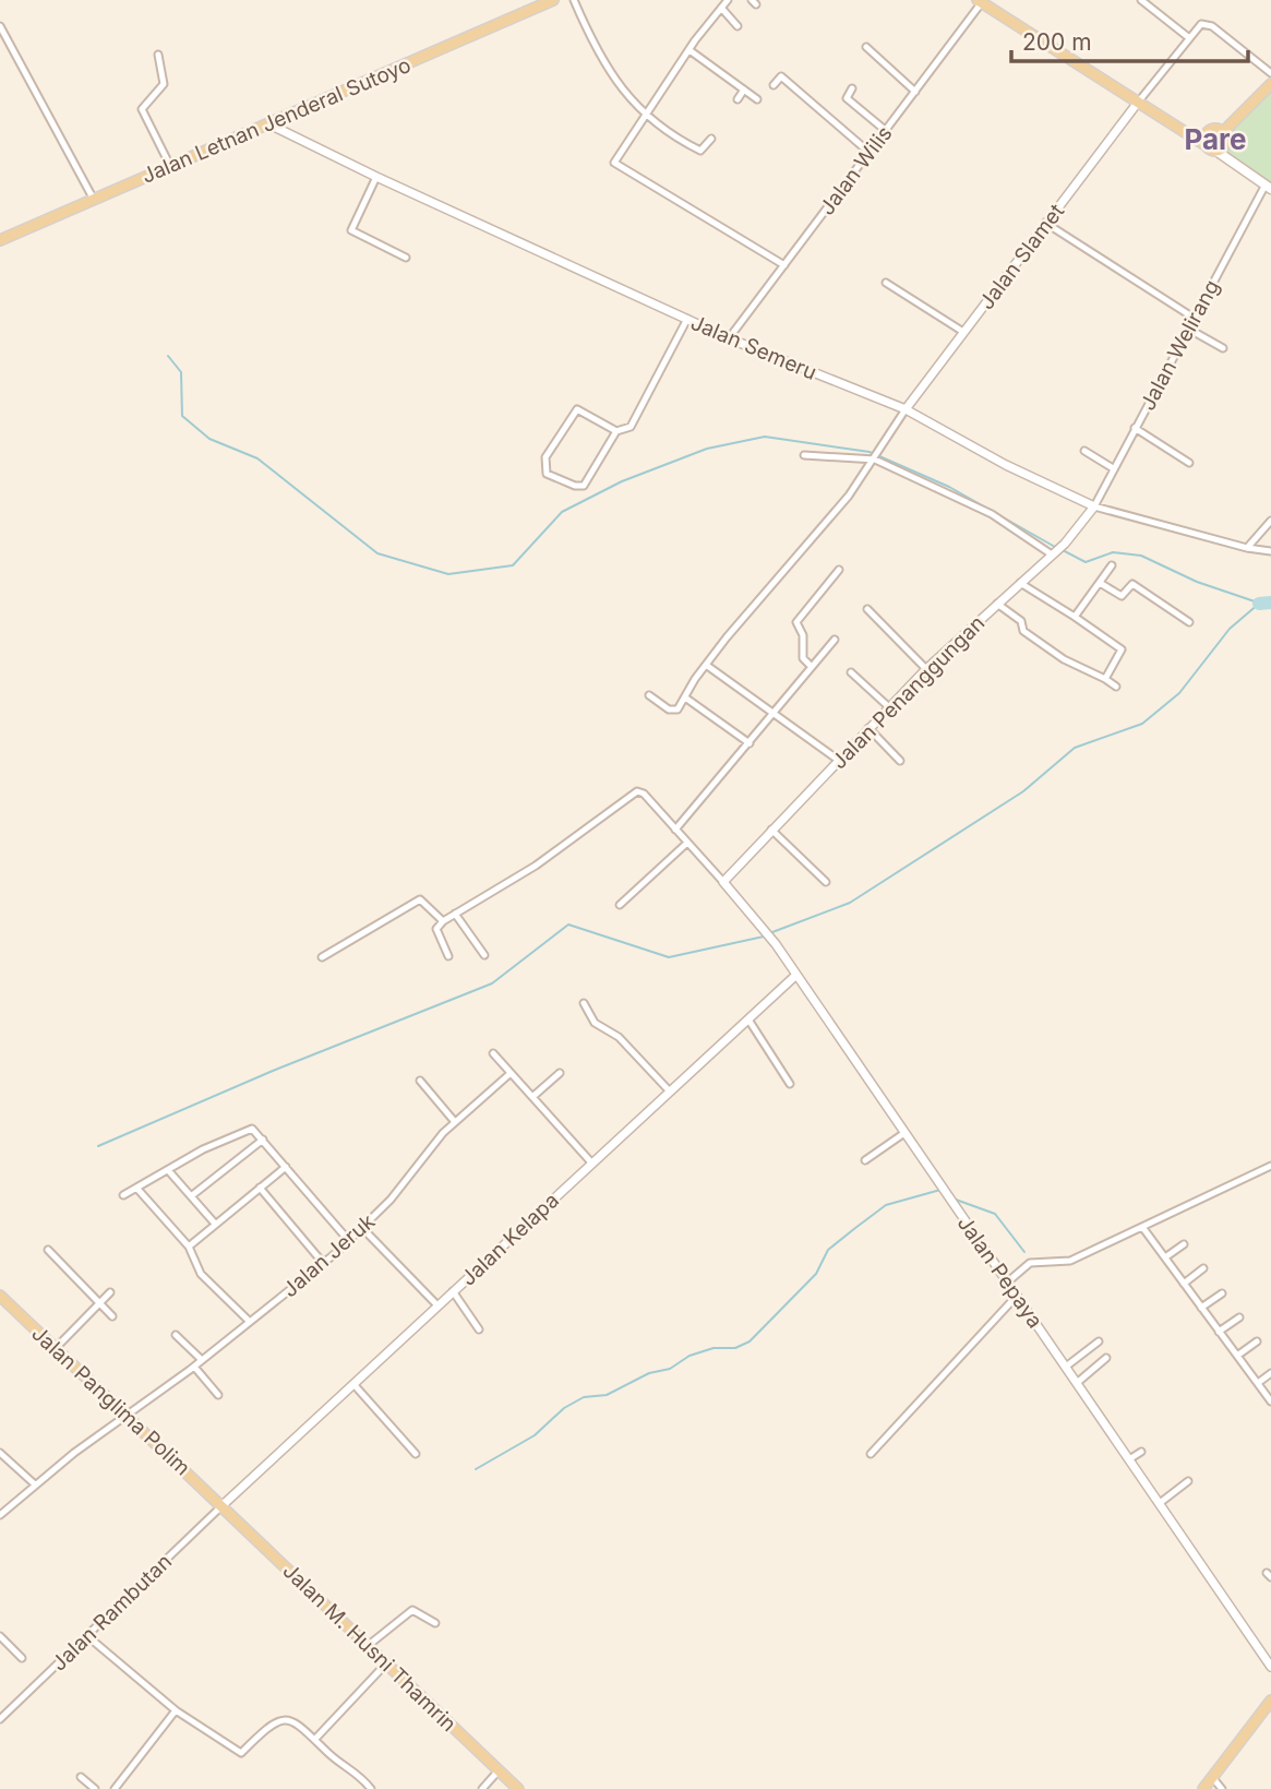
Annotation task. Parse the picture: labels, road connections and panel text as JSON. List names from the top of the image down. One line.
{"streets":{"main road":["Jalan Letnan Jenderal Sutoyo","Jalan Panglima Polim","Jalan M. Husni Thamrin"],"street":["Jalan Wilis","Jalan Slamet","Jalan Welirang","Jalan Semeru","Jalan Penanggungan","Jalan Kelapa","Jalan Jeruk","Jalan Pepaya","Jalan Rambutan"]},"crossings":[["Jalan Letnan Jenderal Sutoyo","Jalan Semeru"],["Jalan Wilis","Jalan Semeru"],["Jalan Slamet","Jalan Semeru"],["Jalan Welirang","Jalan Semeru"],["Jalan Welirang","Jalan Penanggungan"],["Jalan Semeru","Jalan Penanggungan"],["Jalan Penanggungan","Jalan Pepaya"],["Jalan Kelapa","Jalan Pepaya"],["Jalan Kelapa","Jalan Panglima Polim"],["Jalan Kelapa","Jalan Rambutan"],["Jalan Kelapa","Jalan M. Husni Thamrin"],["Jalan Jeruk","Jalan Panglima Polim"],["Jalan Panglima Polim","Jalan Rambutan"],["Jalan Panglima Polim","Jalan M. Husni Thamrin"],["Jalan Rambutan","Jalan M. Husni Thamrin"]],"districts":["Pare"],"scale_bar":"200 m"}
